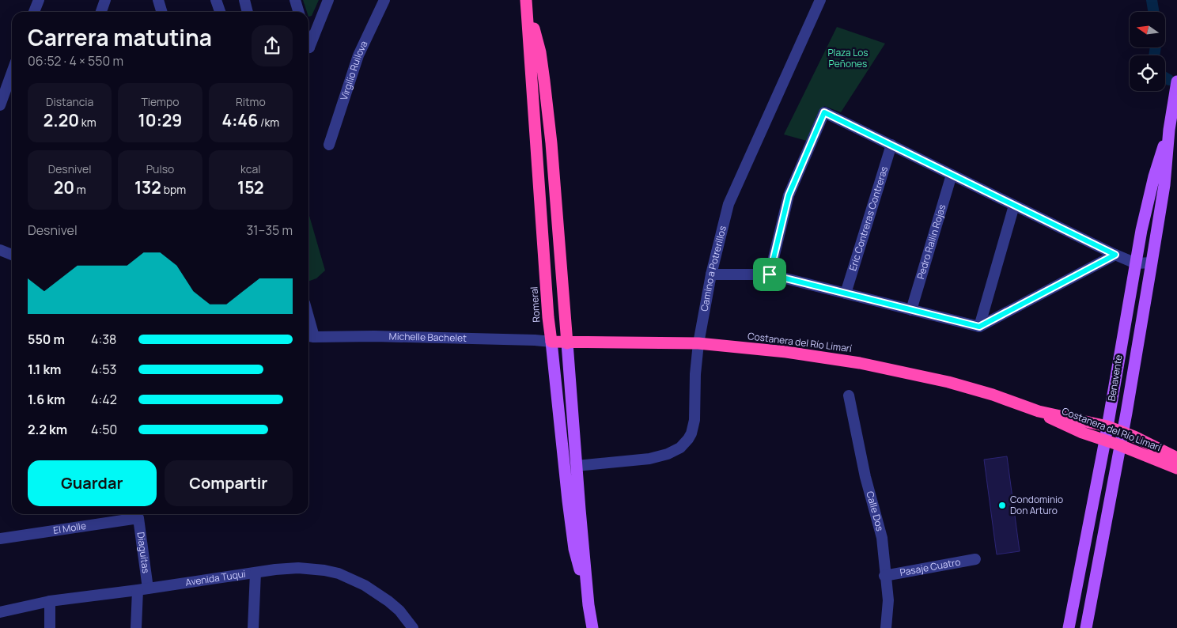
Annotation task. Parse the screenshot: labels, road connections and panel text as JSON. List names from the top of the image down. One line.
{"streets":{"highway":["Romeral","Costanera del Río Limarí"],"main road":["Benavente"],"street":["Virgilio Ruilova","Eric Contreras Contreras","Pedro Rallín Rojas","Camino a Potrerillos","Michelle Bachelet","Calle Dos","El Molle","Diaguitas","Pasaje Cuatro","Avenida Tuqui"]},"crossings":[["Camino a Potrerillos","Romeral"],["Camino a Potrerillos","Costanera del Río Limarí"],["Romeral","Michelle Bachelet"],["Romeral","Costanera del Río Limarí"],["Michelle Bachelet","Costanera del Río Limarí"],["Costanera del Río Limarí","Benavente"],["Calle Dos","Pasaje Cuatro"],["El Molle","Diaguitas"],["Diaguitas","Avenida Tuqui"]],"parks":["Plaza Los Peñones"],"places":["Condominio Don Arturo"],"north":"left","page":{"heading":["Carrera matutina","06:52 · 4 × 550 m"],"stats":[["Distancia","2.20 km"],["Tiempo","10:29"],["Ritmo","4:46 /km"],["Desnivel","20 m"],["Pulso","132 bpm"],["kcal","152"]],"chart":["Desnivel","31–35 m"],"list":[{"name":"550 m","note":"4:38"},{"name":"1.1 km","note":"4:53"},{"name":"1.6 km","note":"4:42"},{"name":"2.2 km","note":"4:50"}],"buttons":["Guardar","Compartir"]}}
